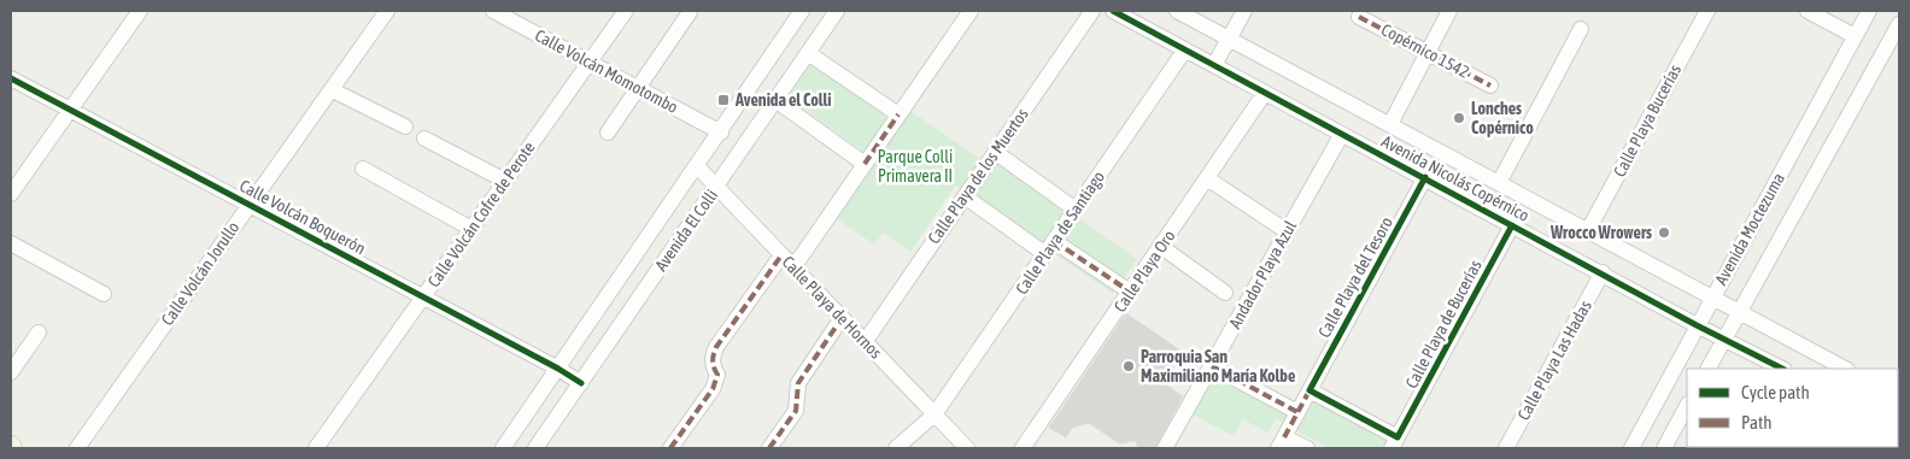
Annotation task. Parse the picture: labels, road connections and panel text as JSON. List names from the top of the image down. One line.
{"streets":{"street":["Copérnico 1542","Calle Volcán Momotombo","Calle Playa Bucerías","Calle Playa de los Muertos","Avenida Nicolás Copérnico","Calle Volcán Cofre de Perote","Calle Volcán Boquerón","Avenida Moctezuma","Avenida El Colli","Calle Playa de Santiago","Calle Playa Oro","Calle Volcán Jorullo","Andador Playa Azul","Calle Playa del Tesoro","Calle Playa de Hornos","Calle Playa de Bucerías","Calle Playa Las Hadas"]},"crossings":[["Calle Volcán Momotombo","Calle Volcán Cofre de Perote"],["Calle Volcán Momotombo","Avenida El Colli"],["Calle Playa Bucerías","Avenida Nicolás Copérnico"],["Calle Playa de los Muertos","Calle Playa de Hornos"],["Avenida Nicolás Copérnico","Avenida Moctezuma"],["Avenida Nicolás Copérnico","Calle Playa de Santiago"],["Avenida Nicolás Copérnico","Calle Playa Oro"],["Avenida Nicolás Copérnico","Andador Playa Azul"],["Avenida Nicolás Copérnico","Calle Playa del Tesoro"],["Avenida Nicolás Copérnico","Calle Playa de Bucerías"],["Avenida Nicolás Copérnico","Calle Playa Las Hadas"],["Calle Volcán Cofre de Perote","Calle Volcán Boquerón"],["Calle Volcán Boquerón","Avenida El Colli"],["Calle Volcán Boquerón","Calle Volcán Jorullo"],["Avenida El Colli","Calle Playa de Hornos"],["Calle Playa de Santiago","Calle Playa de Hornos"]],"parks":["Parque Colli Primavera II"],"places":{"transit":["Avenida el Colli"],"other":["Lonches Copérnico","Wrocco Wrowers","Parroquia San Maximiliano María Kolbe"]},"legend":["Cycle path","Path"]}
